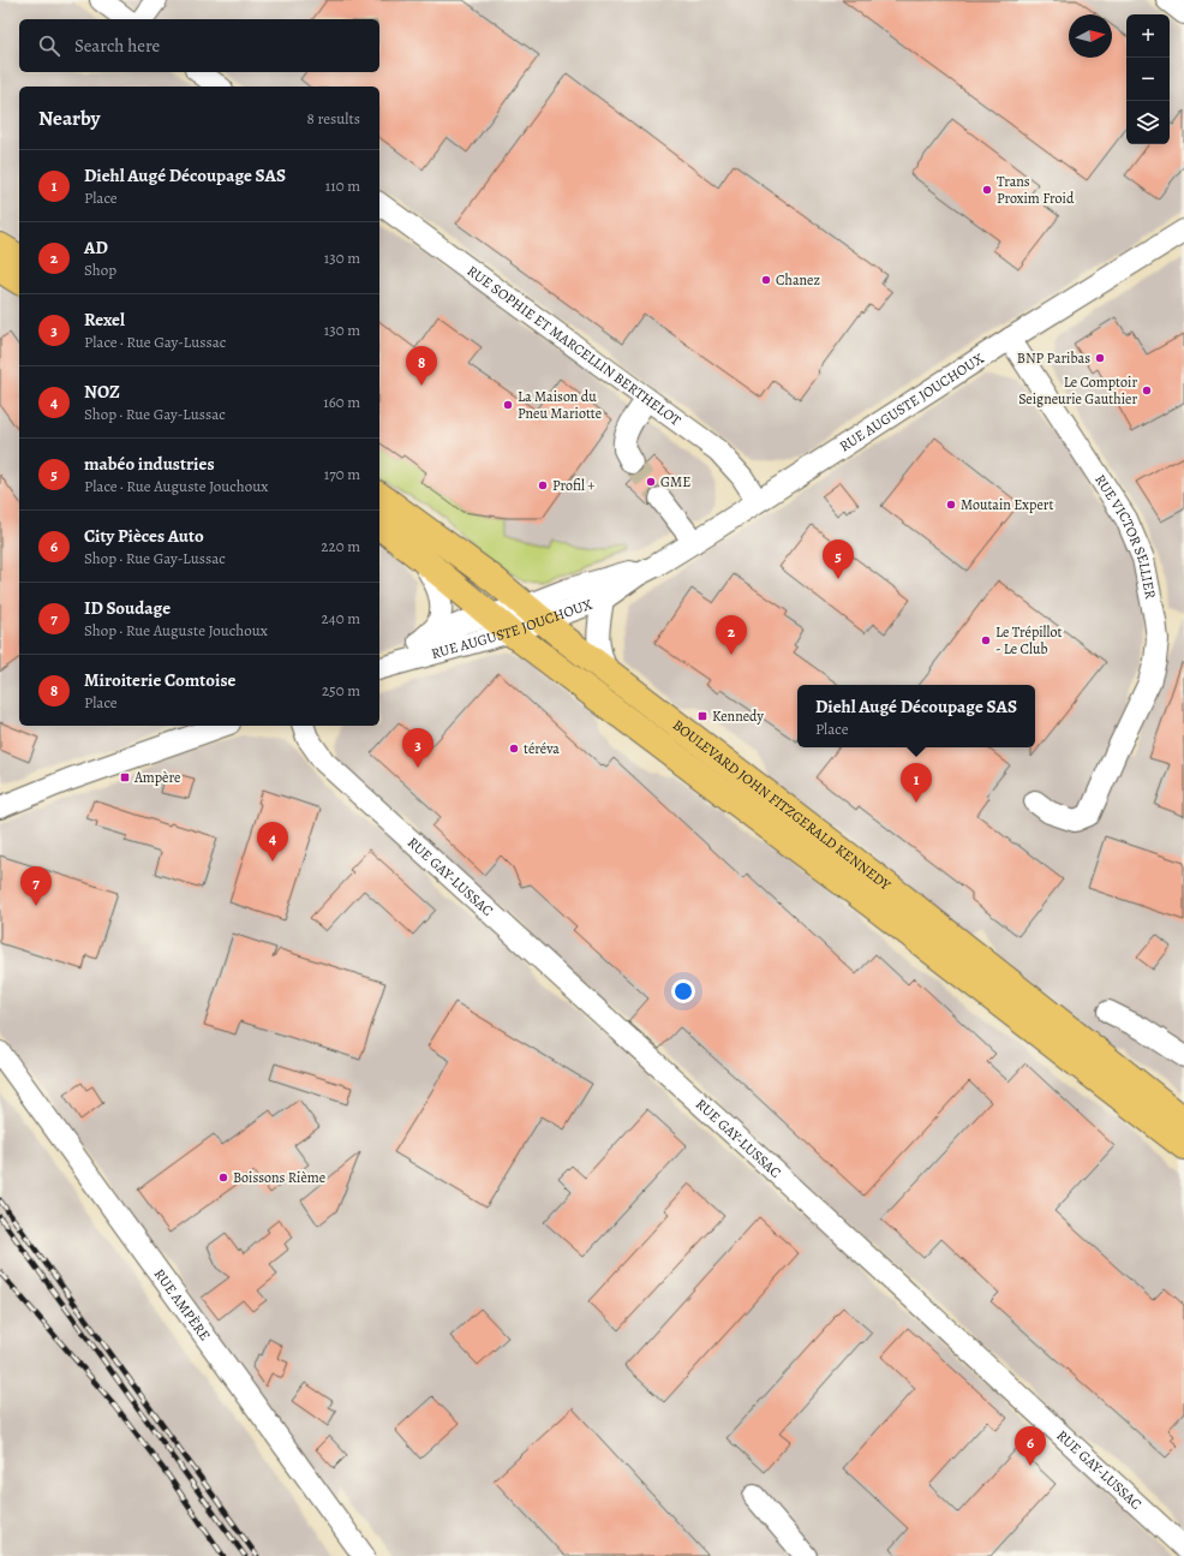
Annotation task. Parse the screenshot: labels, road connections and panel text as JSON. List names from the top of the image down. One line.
{"streets":{"main road":["BOULEVARD JOHN FITZGERALD KENNEDY"],"street":["RUE SOPHIE ET MARCELLIN BERTHELOT","RUE AUGUSTE JOUCHOUX","RUE VICTOR SELLIER","RUE GAY-LUSSAC","RUE AMPÈRE"]},"crossings":[["RUE SOPHIE ET MARCELLIN BERTHELOT","RUE AUGUSTE JOUCHOUX"],["RUE AUGUSTE JOUCHOUX","RUE VICTOR SELLIER"],["RUE AUGUSTE JOUCHOUX","BOULEVARD JOHN FITZGERALD KENNEDY"]],"places":{"other":["Trans Proxim Froid","Chanez","BNP Paribas","Le Comptoir Seigneurie Gauthier","La Maison du Pneu Mariotte","GME","Profil +","Moutain Expert","Le Trépillot - Le Club","téréva","Boissons Rième"],"transit":["Kennedy","Ampère"]},"north":"right","page":{"map_buttons":["+","−"],"search":"Search here","heading":["Nearby","8 results"],"list":[{"mark":"1","name":"Diehl Augé Découpage SAS","note":"Place","value":"110 m"},{"mark":"2","name":"AD","note":"Shop","value":"130 m"},{"mark":"3","name":"Rexel","note":"Place · Rue Gay-Lussac","value":"130 m"},{"mark":"4","name":"NOZ","note":"Shop · Rue Gay-Lussac","value":"160 m"},{"mark":"5","name":"mabéo industries","note":"Place · Rue Auguste Jouchoux","value":"170 m"},{"mark":"6","name":"City Pièces Auto","note":"Shop · Rue Gay-Lussac","value":"220 m"},{"mark":"7","name":"ID Soudage","note":"Shop · Rue Auguste Jouchoux","value":"240 m"},{"mark":"8","name":"Miroiterie Comtoise","note":"Place","value":"250 m"}],"pins":["8","5","2","3","1","4","7","6"],"popup":["Diehl Augé Découpage SAS","Place"]}}
